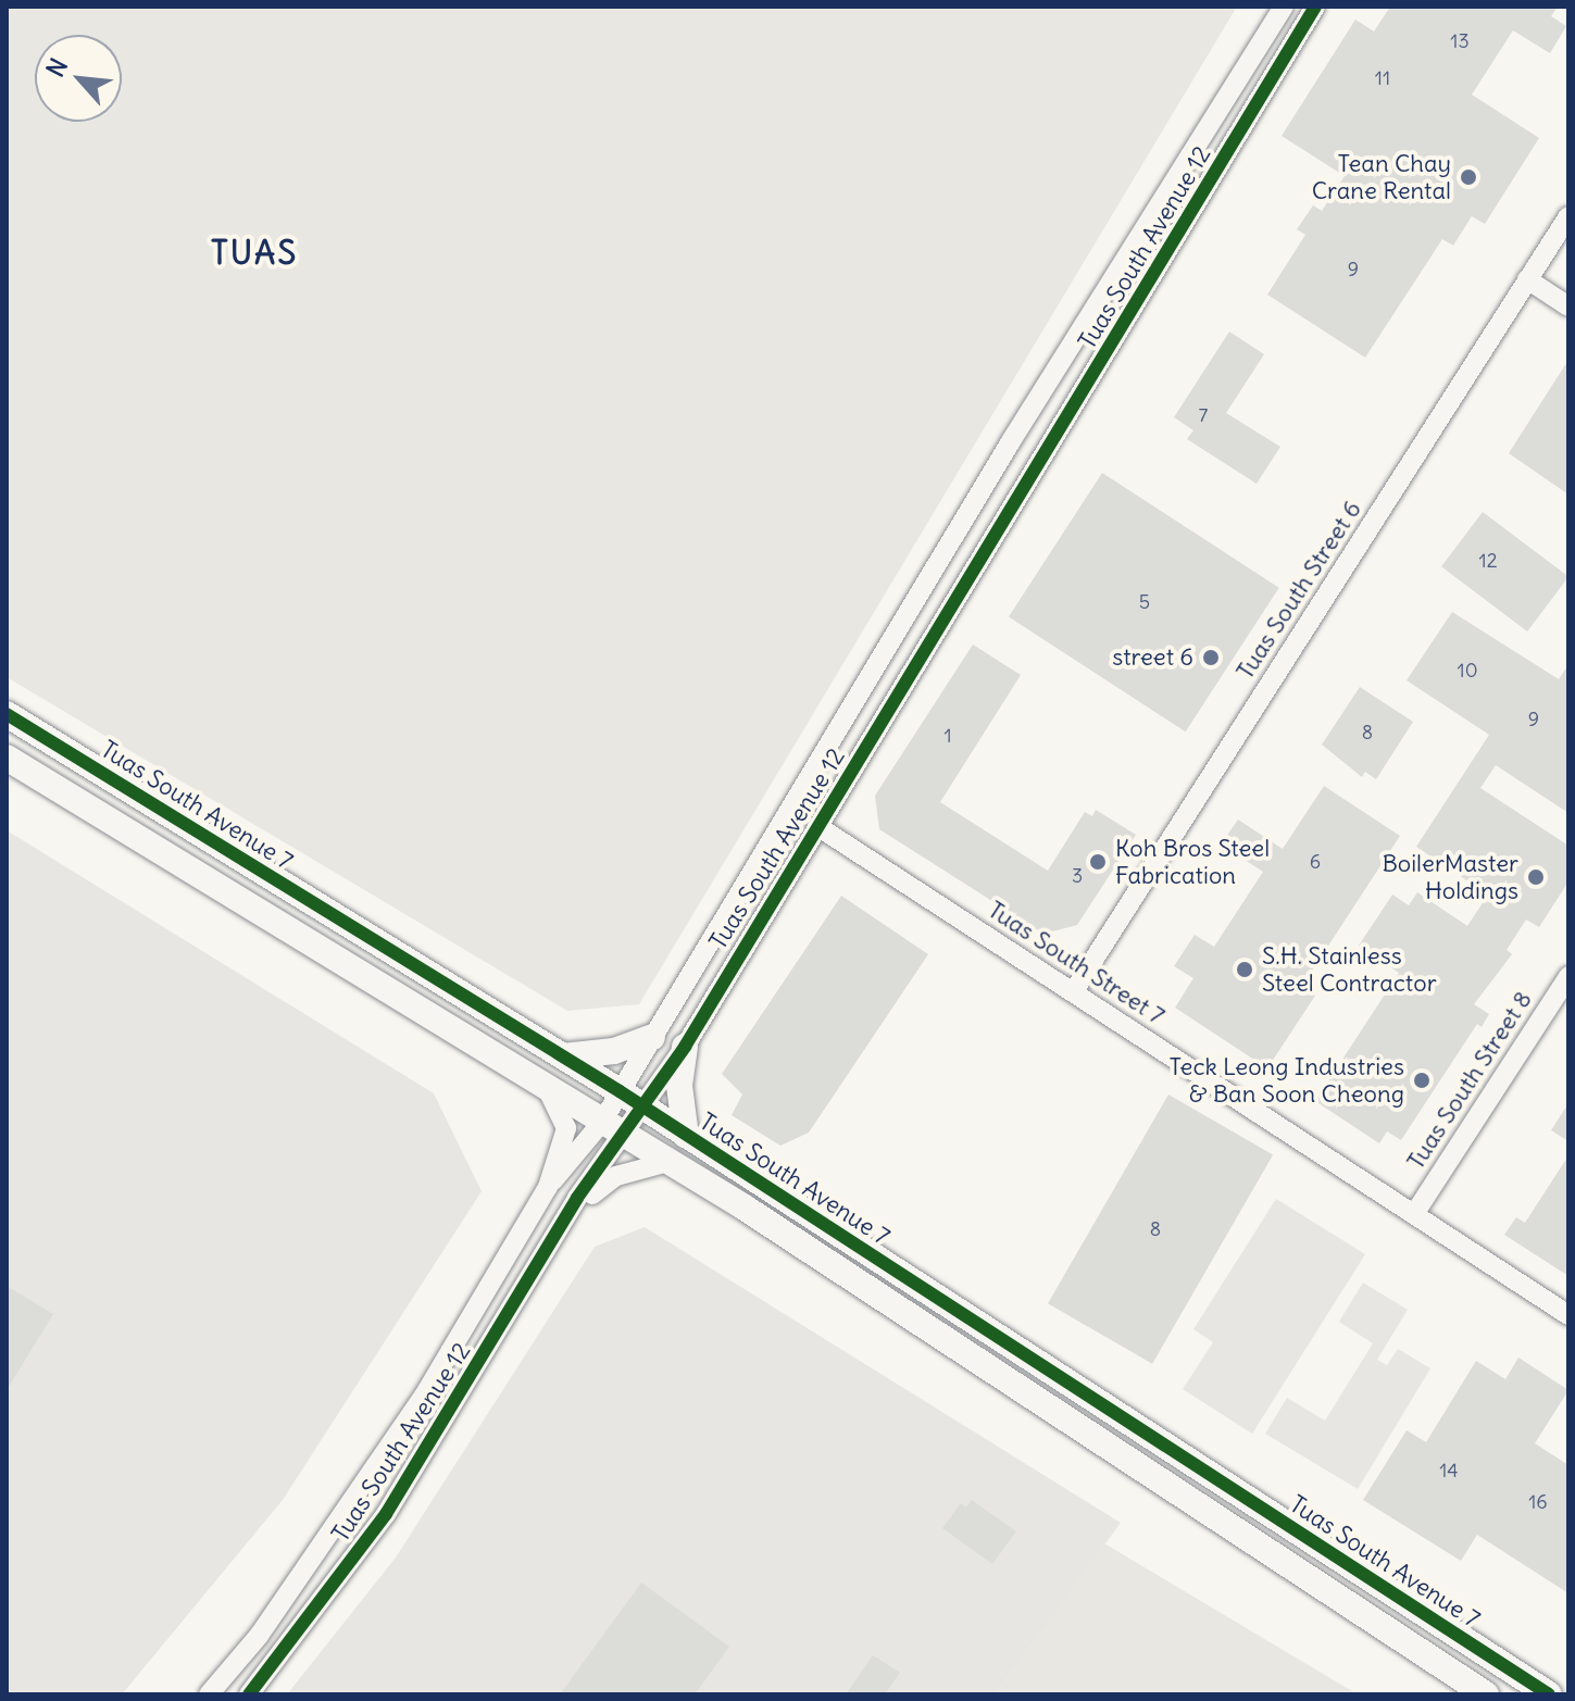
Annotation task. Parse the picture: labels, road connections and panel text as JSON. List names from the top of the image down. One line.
{"streets":{"street":["Tuas South Avenue 12","Tuas South Street 6","Tuas South Avenue 7","Tuas South Street 7","Tuas South Street 8"]},"crossings":[["Tuas South Avenue 12","Tuas South Avenue 7"],["Tuas South Avenue 12","Tuas South Street 7"],["Tuas South Street 6","Tuas South Street 7"],["Tuas South Street 7","Tuas South Street 8"]],"districts":["TUAS"],"places":["Tean Chay Crane Rental","street 6","Koh Bros Steel Fabrication","BoilerMaster Holdings","S.H. Stainless Steel Contractor","Teck Leong Industries & Ban Soon Cheong"],"house_numbers":["13","11","9","7","12","5","10","9","8","1","6","3","8","14","16"],"north":"top left"}
